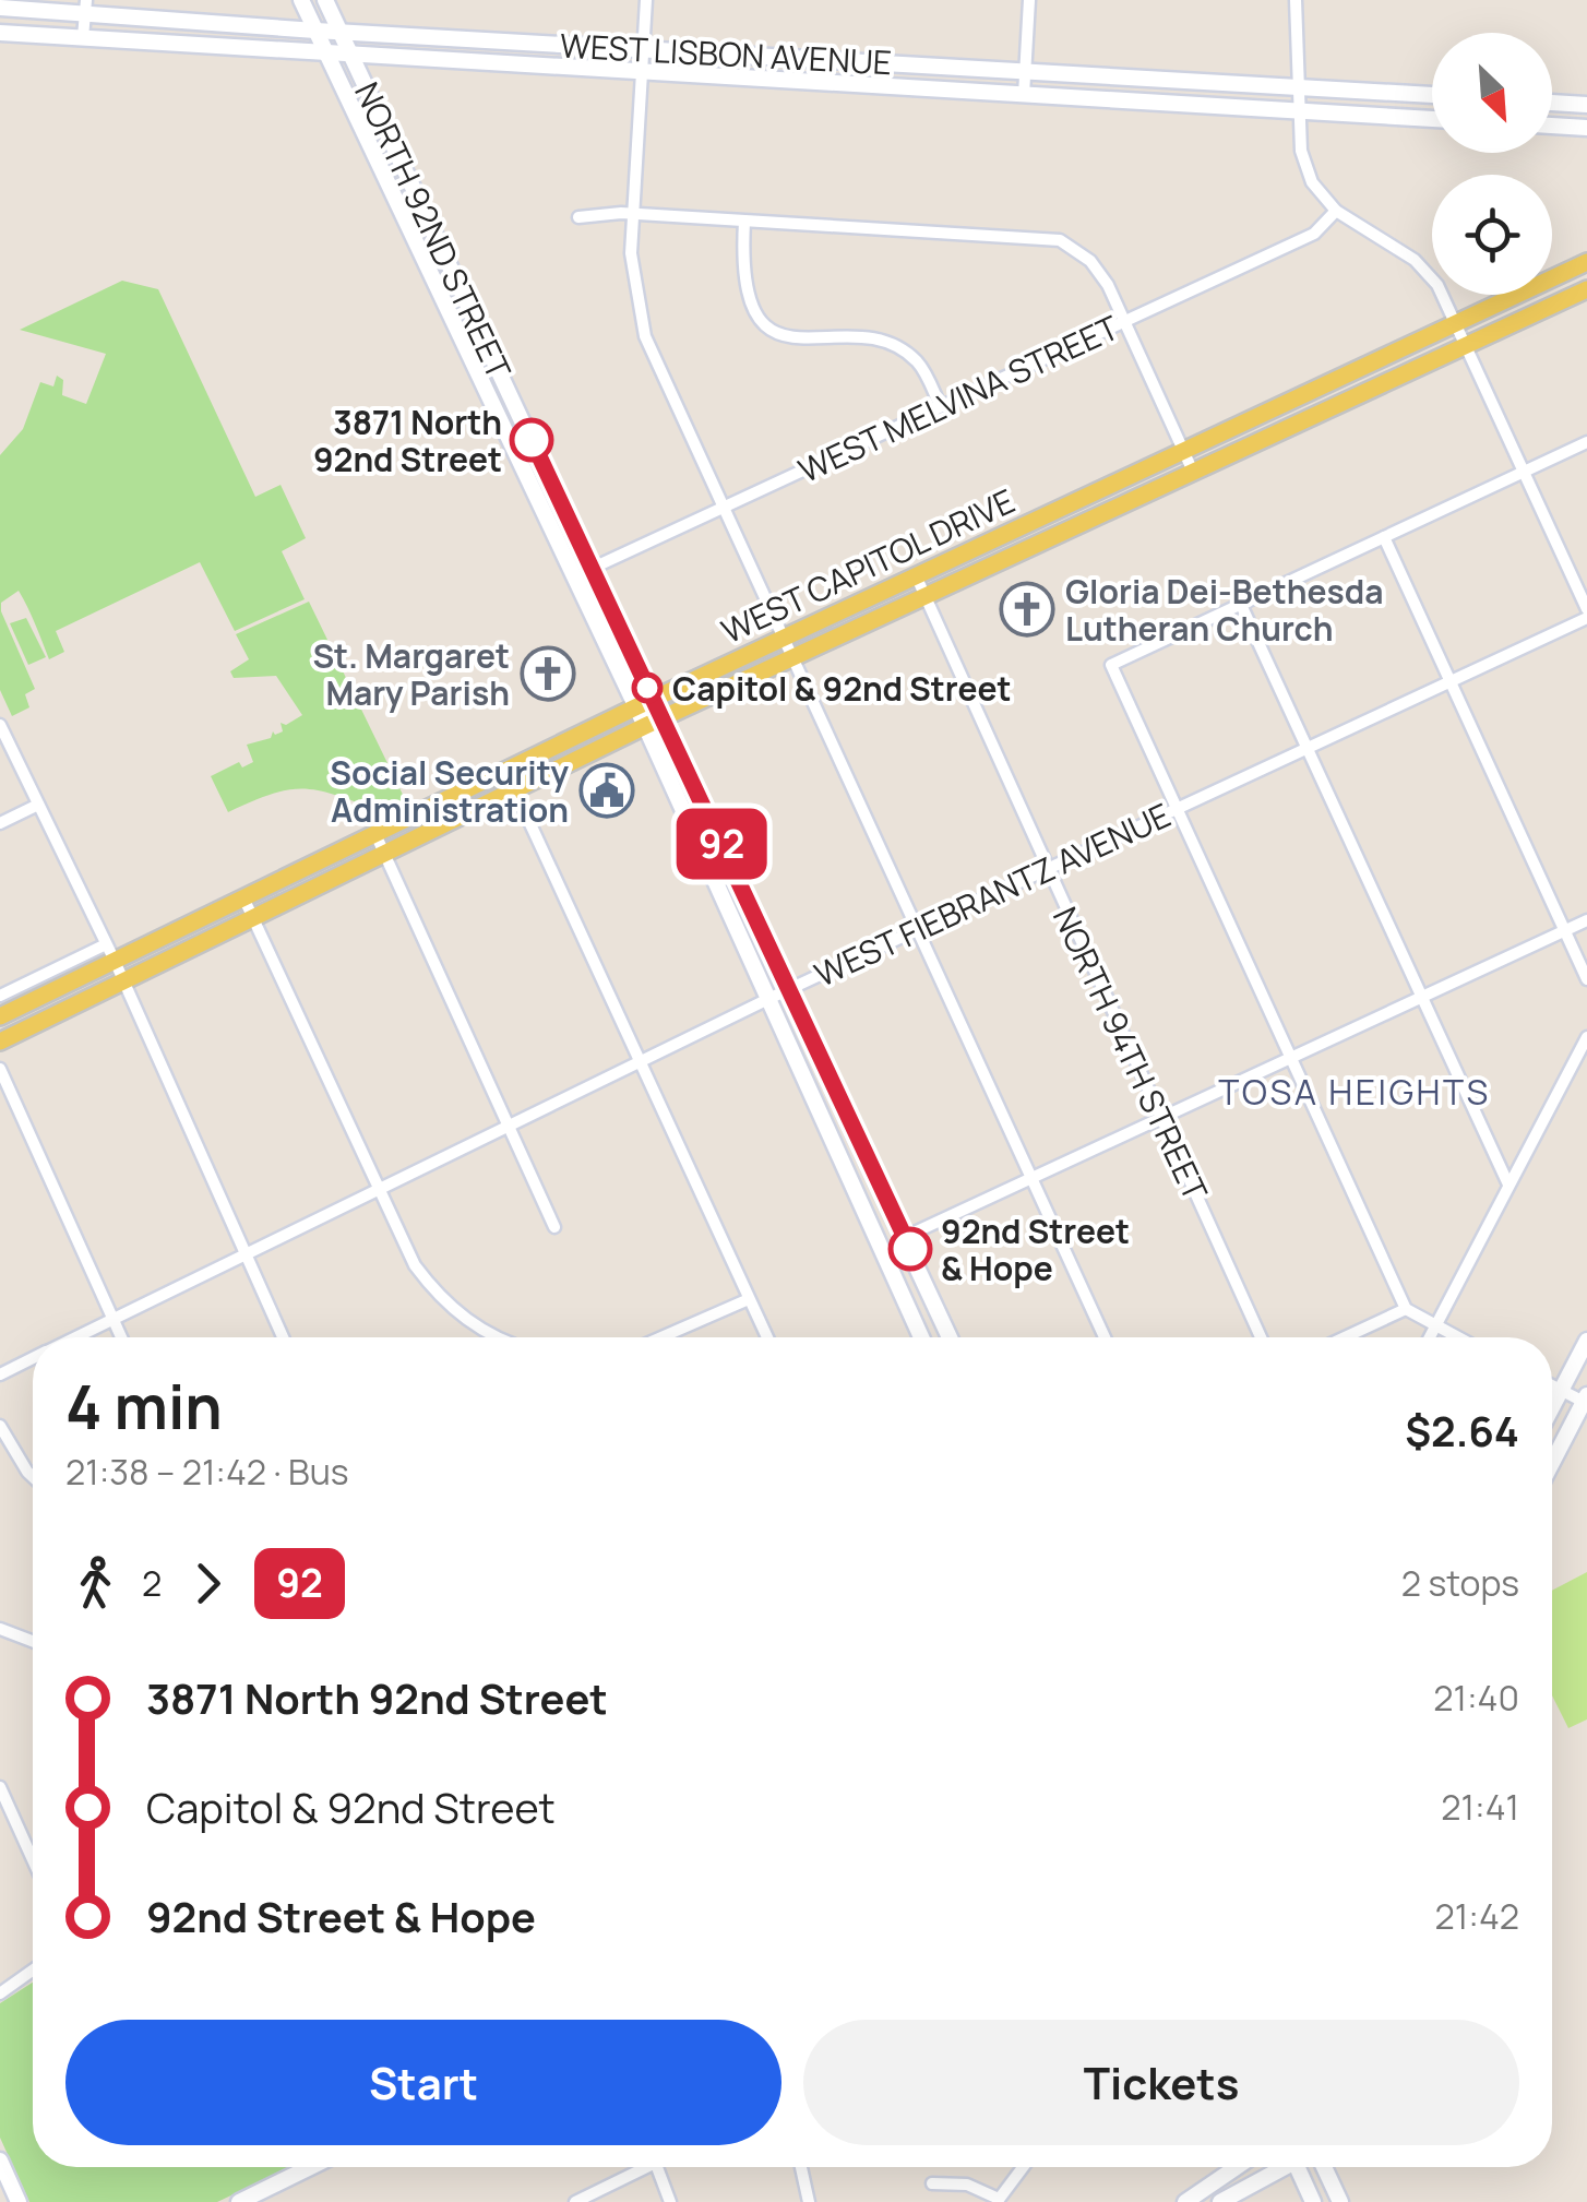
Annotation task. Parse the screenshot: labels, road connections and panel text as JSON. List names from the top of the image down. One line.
{"streets":{"main road":["WEST LISBON AVENUE","NORTH 92ND STREET","WEST CAPITOL DRIVE"],"street":["WEST MELVINA STREET","WEST FIEBRANTZ AVENUE","NORTH 94TH STREET"]},"crossings":[["WEST LISBON AVENUE","NORTH 92ND STREET"],["NORTH 92ND STREET","WEST MELVINA STREET"],["NORTH 92ND STREET","WEST CAPITOL DRIVE"],["NORTH 92ND STREET","WEST FIEBRANTZ AVENUE"],["WEST CAPITOL DRIVE","NORTH 94TH STREET"],["WEST FIEBRANTZ AVENUE","NORTH 94TH STREET"]],"districts":["TOSA HEIGHTS"],"places":{"other":["3871 North 92nd Street","Capitol & 92nd Street","92nd Street & Hope"],"church":["Gloria Dei-Bethesda Lutheran Church","St. Margaret Mary Parish"],"public building":["Social Security Administration"]},"lines":["bus line 92"],"north":"bottom right","page":{"on_map":"92","heading":["4 min","21:38 – 21:42 · Bus","$2.64"],"legs":["2","92","2 stops"],"list":[{"name":"3871 North 92nd Street","value":"21:40"},{"name":"Capitol & 92nd Street","value":"21:41"},{"name":"92nd Street & Hope","value":"21:42"}],"buttons":["Start","Tickets"]}}
